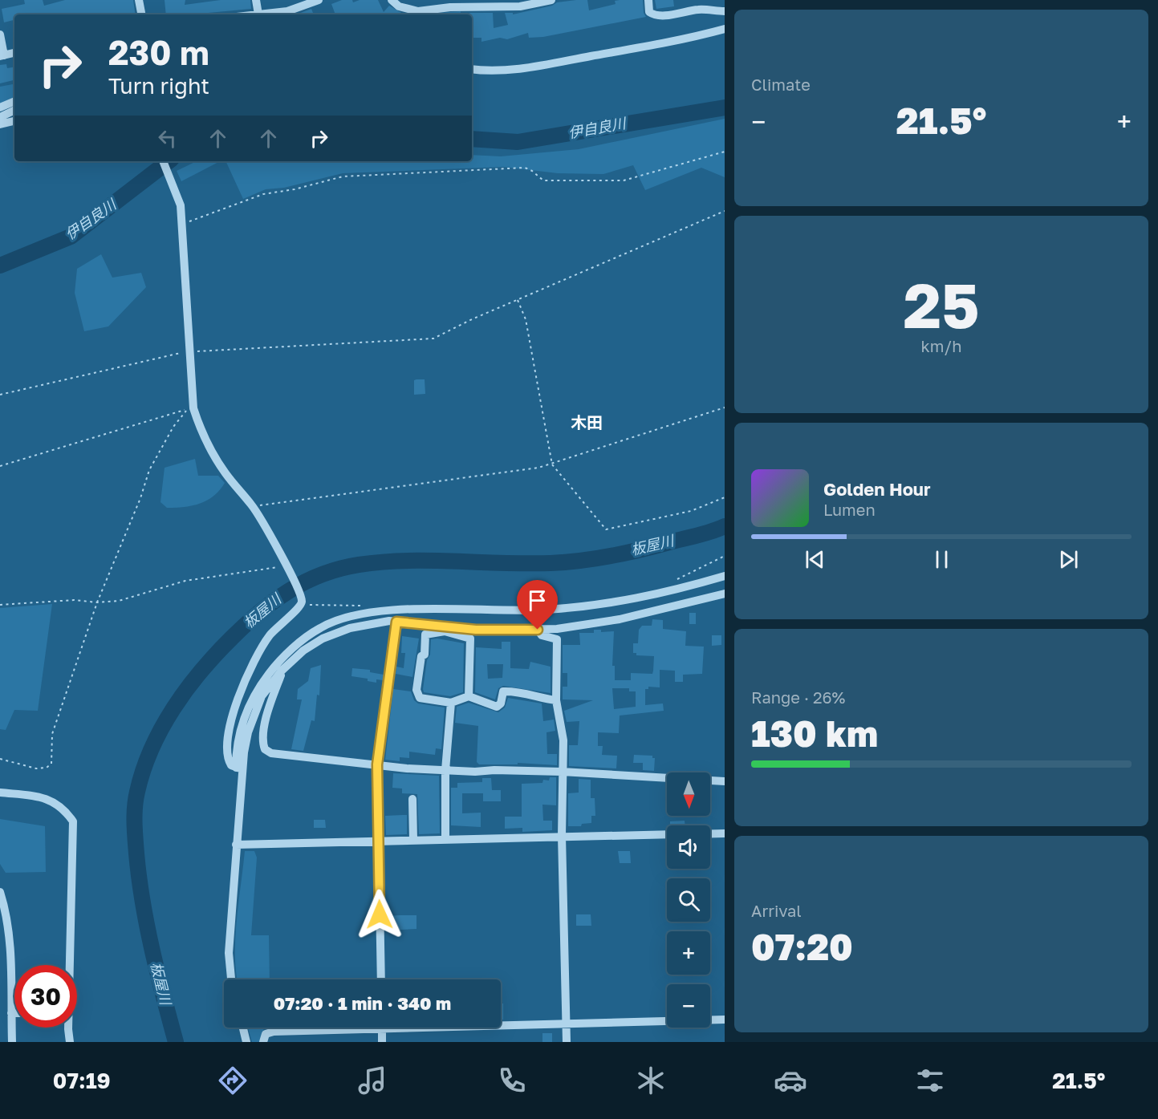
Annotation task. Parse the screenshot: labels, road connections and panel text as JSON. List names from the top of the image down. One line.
{"districts":["木田"],"water":["伊自良川","板屋川"],"north":"bottom","page":{"tile":["Climate",["25","km/h"],["Range · 26%","130 km"],["Arrival","07:20"]],"turn":["230 m","Turn right"],"heat":["−","21.5°","+"],"song":["Golden Hour","Lumen"],"map_buttons":["+","−"],"limit":"30","trip":"07:20 · 1 min · 340 m","tabs":["07:19","21.5°"]}}
